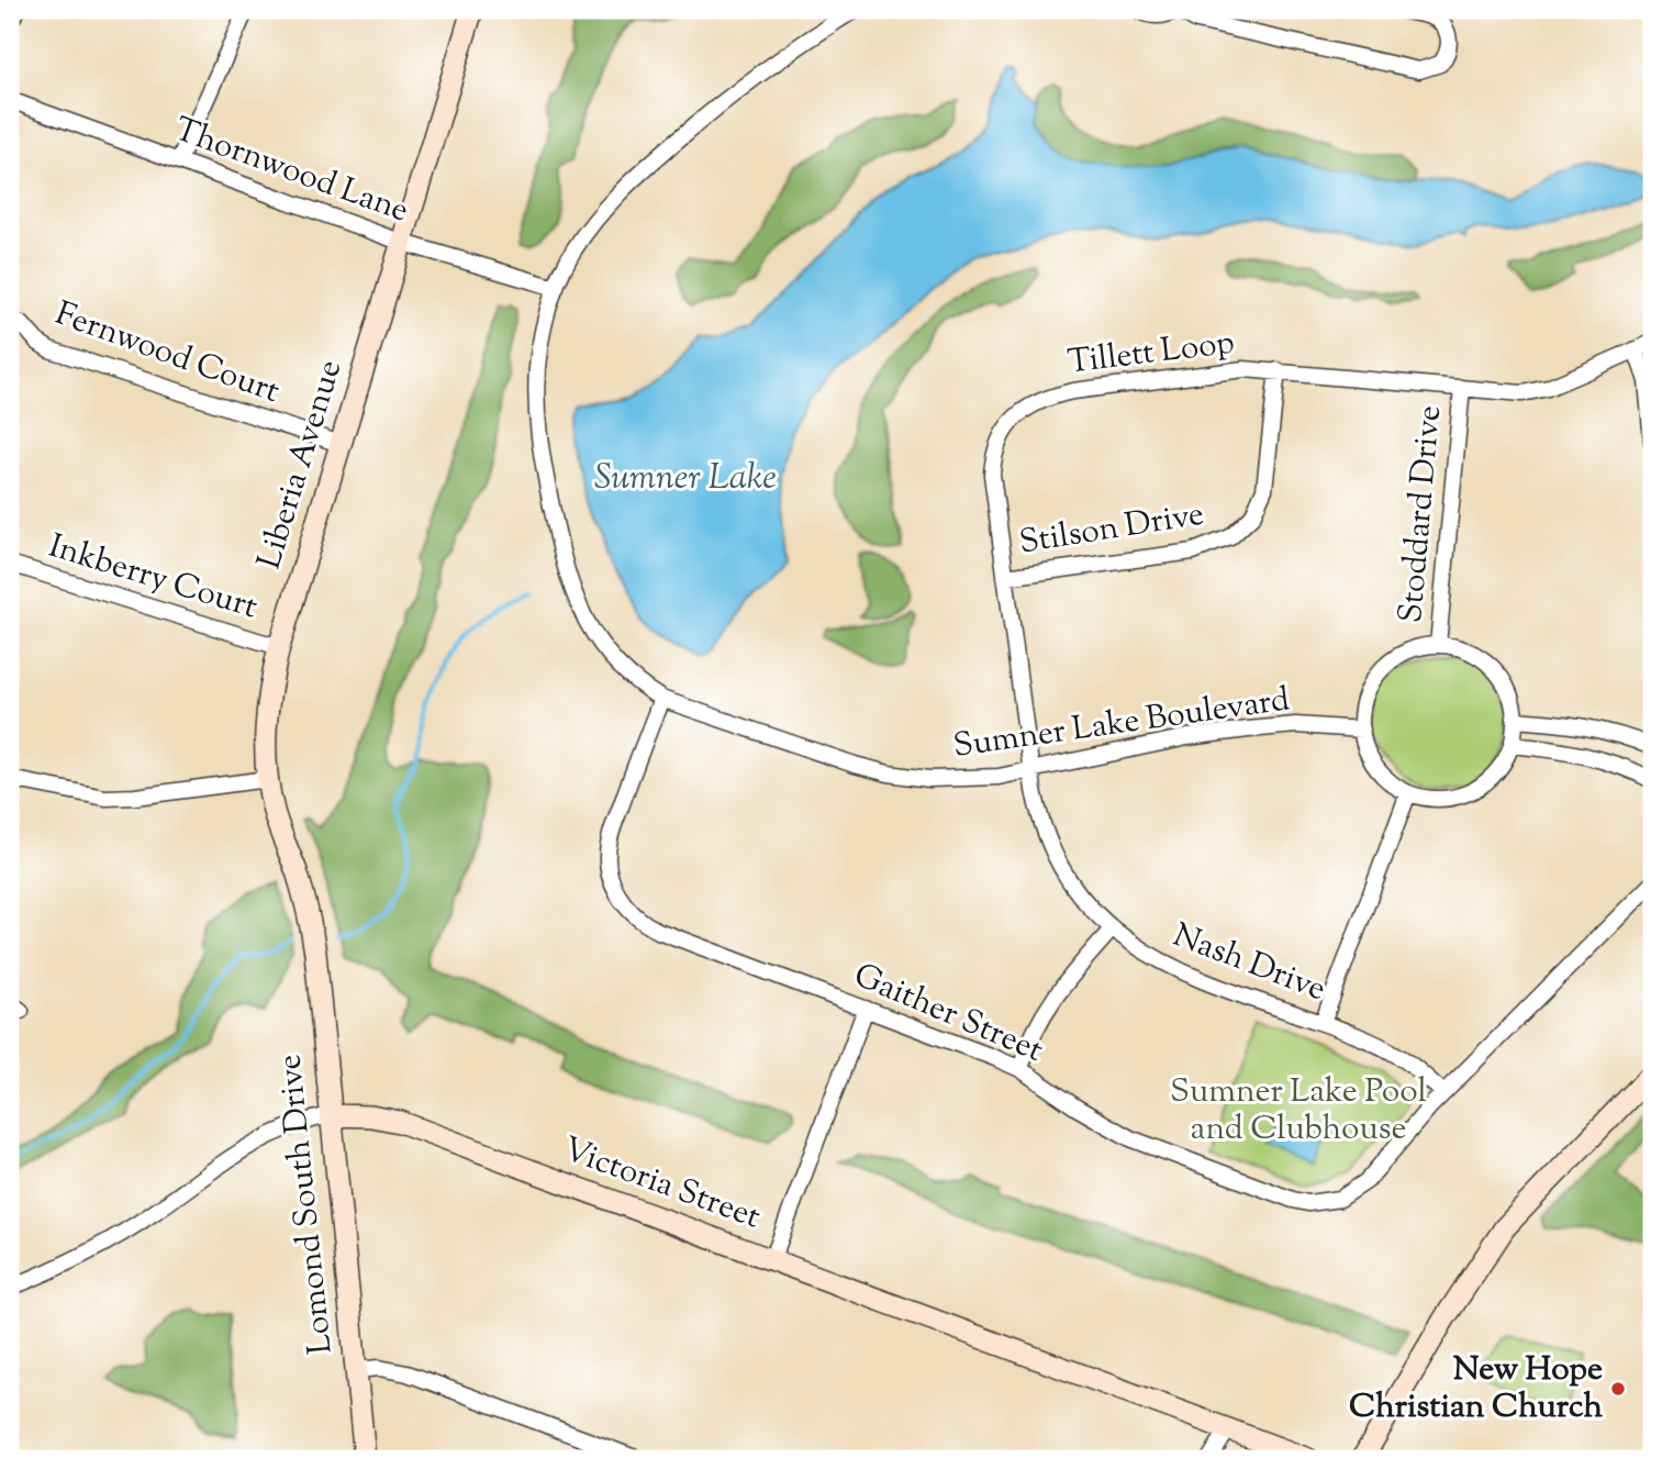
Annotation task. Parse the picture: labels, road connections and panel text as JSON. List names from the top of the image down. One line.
{"streets":{"street":["Thornwood Lane","Fernwood Court","Tillett Loop","Liberia Avenue","Stoddard Drive","Stilson Drive","Inkberry Court","Sumner Lake Boulevard","Nash Drive","Gaither Street","Victoria Street","Lomond South Drive"]},"crossings":[["Thornwood Lane","Liberia Avenue"],["Thornwood Lane","Sumner Lake Boulevard"],["Fernwood Court","Liberia Avenue"],["Tillett Loop","Stoddard Drive"],["Tillett Loop","Stilson Drive"],["Tillett Loop","Sumner Lake Boulevard"],["Tillett Loop","Nash Drive"],["Liberia Avenue","Inkberry Court"],["Liberia Avenue","Lomond South Drive"],["Stoddard Drive","Sumner Lake Boulevard"],["Sumner Lake Boulevard","Nash Drive"],["Sumner Lake Boulevard","Gaither Street"],["Nash Drive","Gaither Street"],["Victoria Street","Lomond South Drive"]],"water":["Sumner Lake"],"parks":["Sumner Lake Pool and Clubhouse"],"places":["New Hope Christian Church"]}
